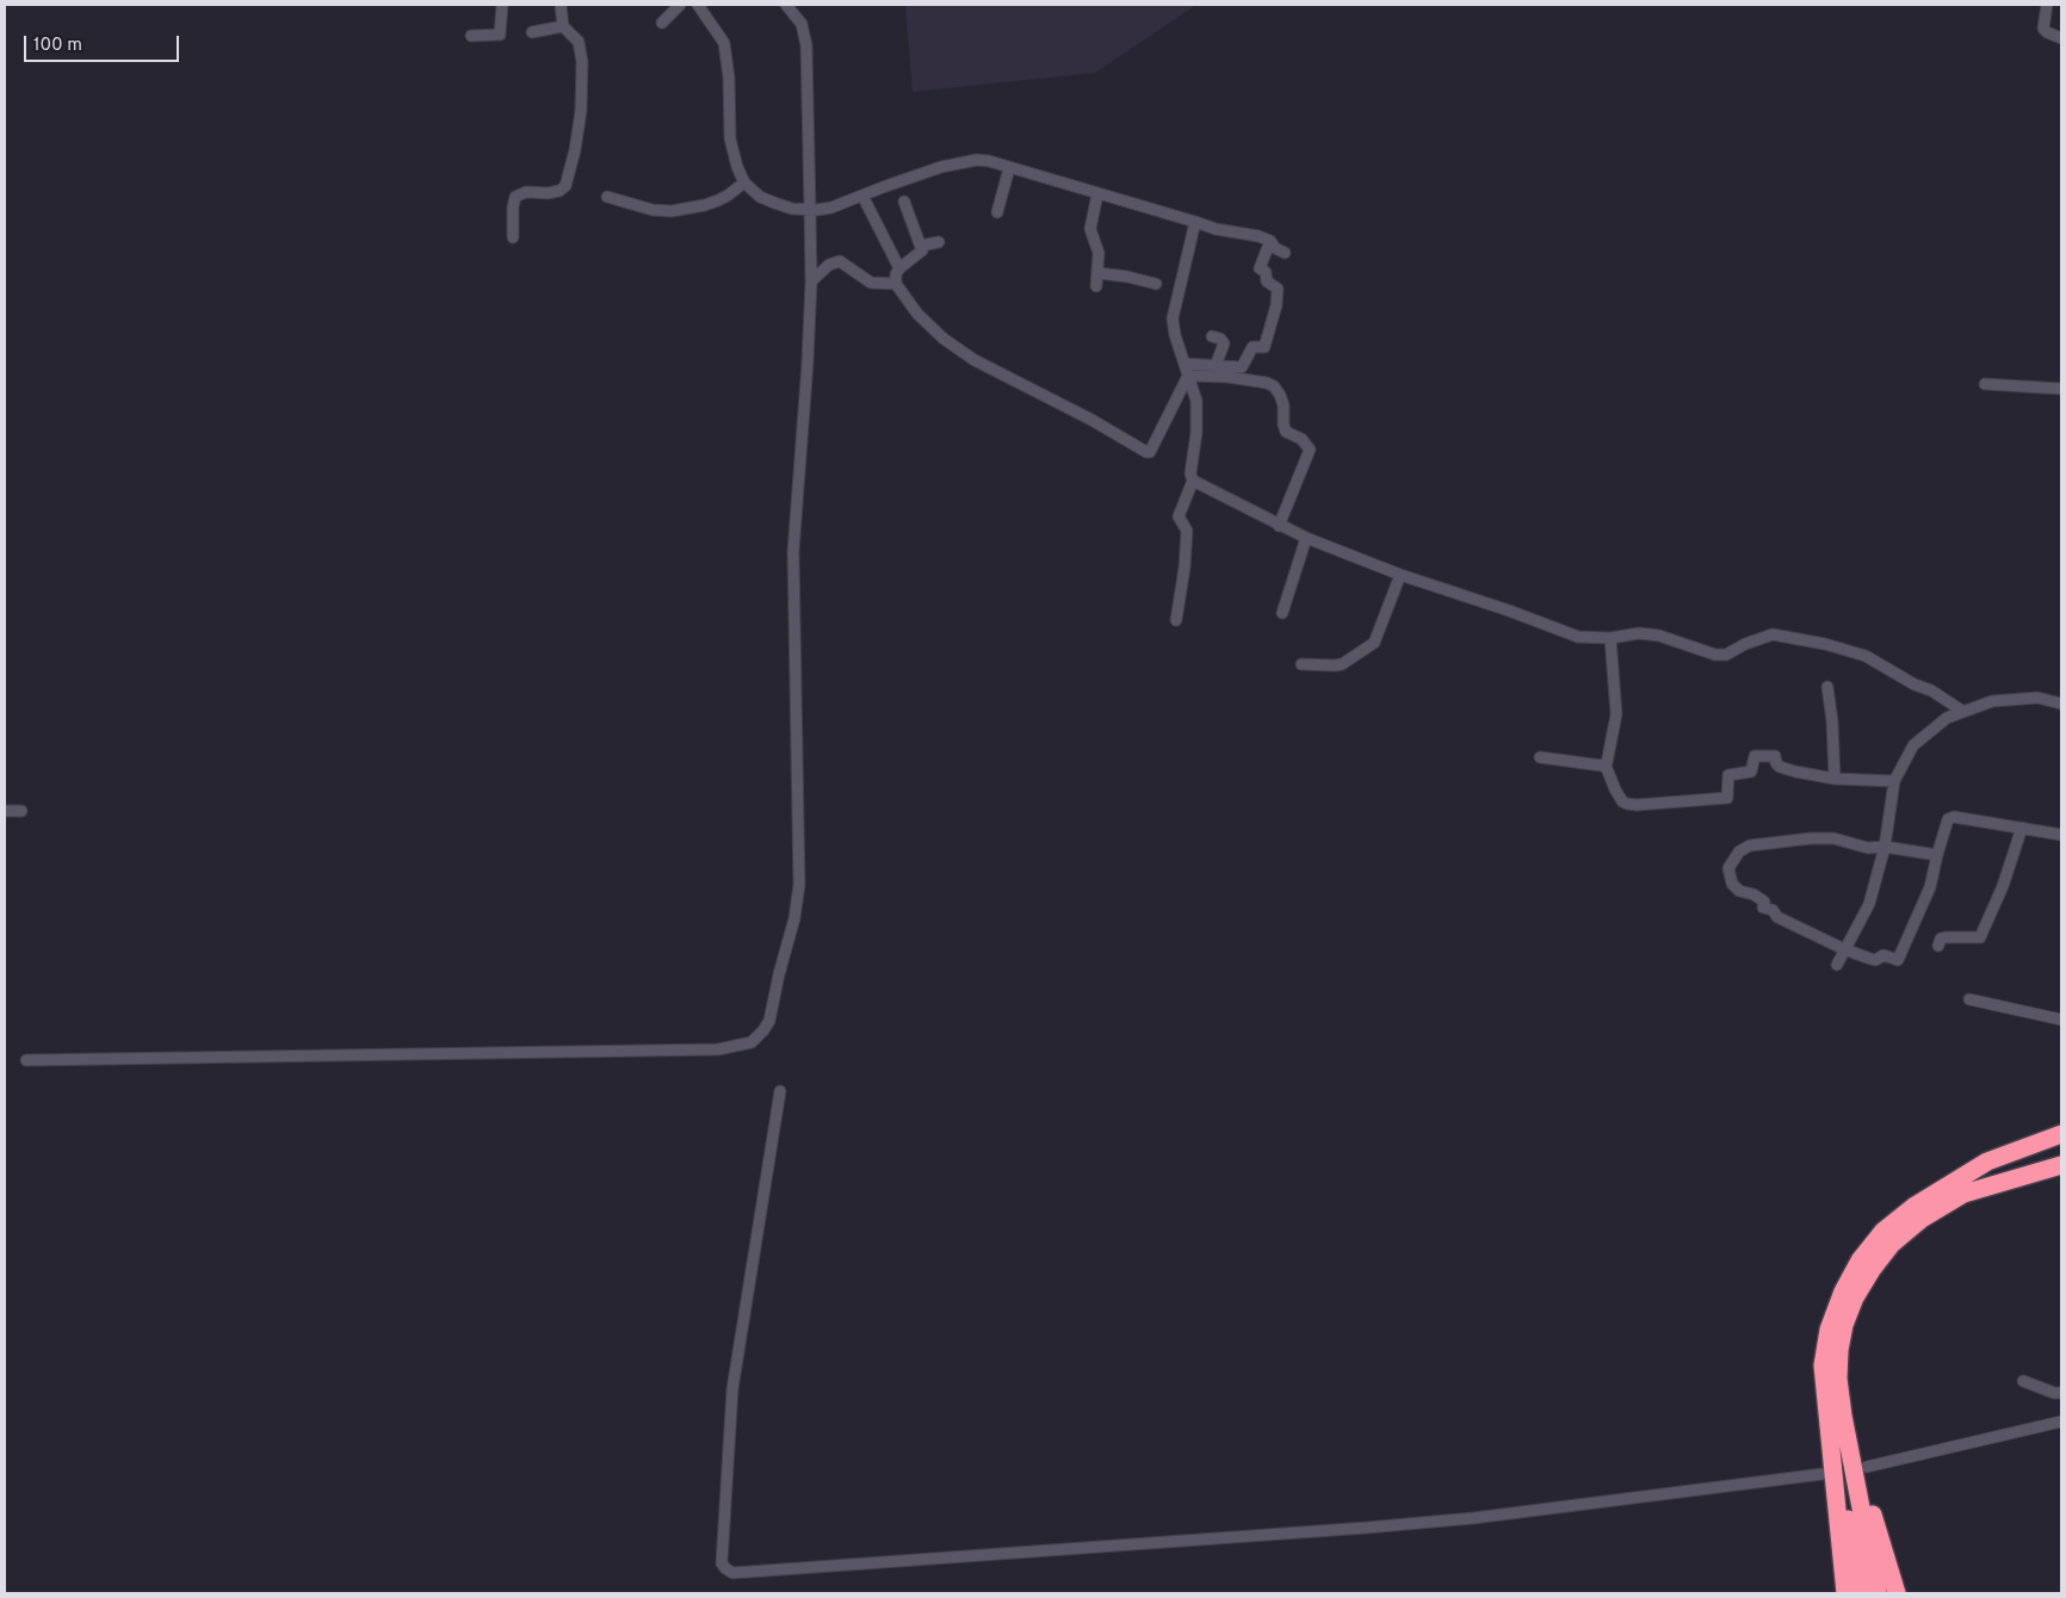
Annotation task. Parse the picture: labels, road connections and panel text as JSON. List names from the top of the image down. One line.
{"scale_bar":"100 m"}
